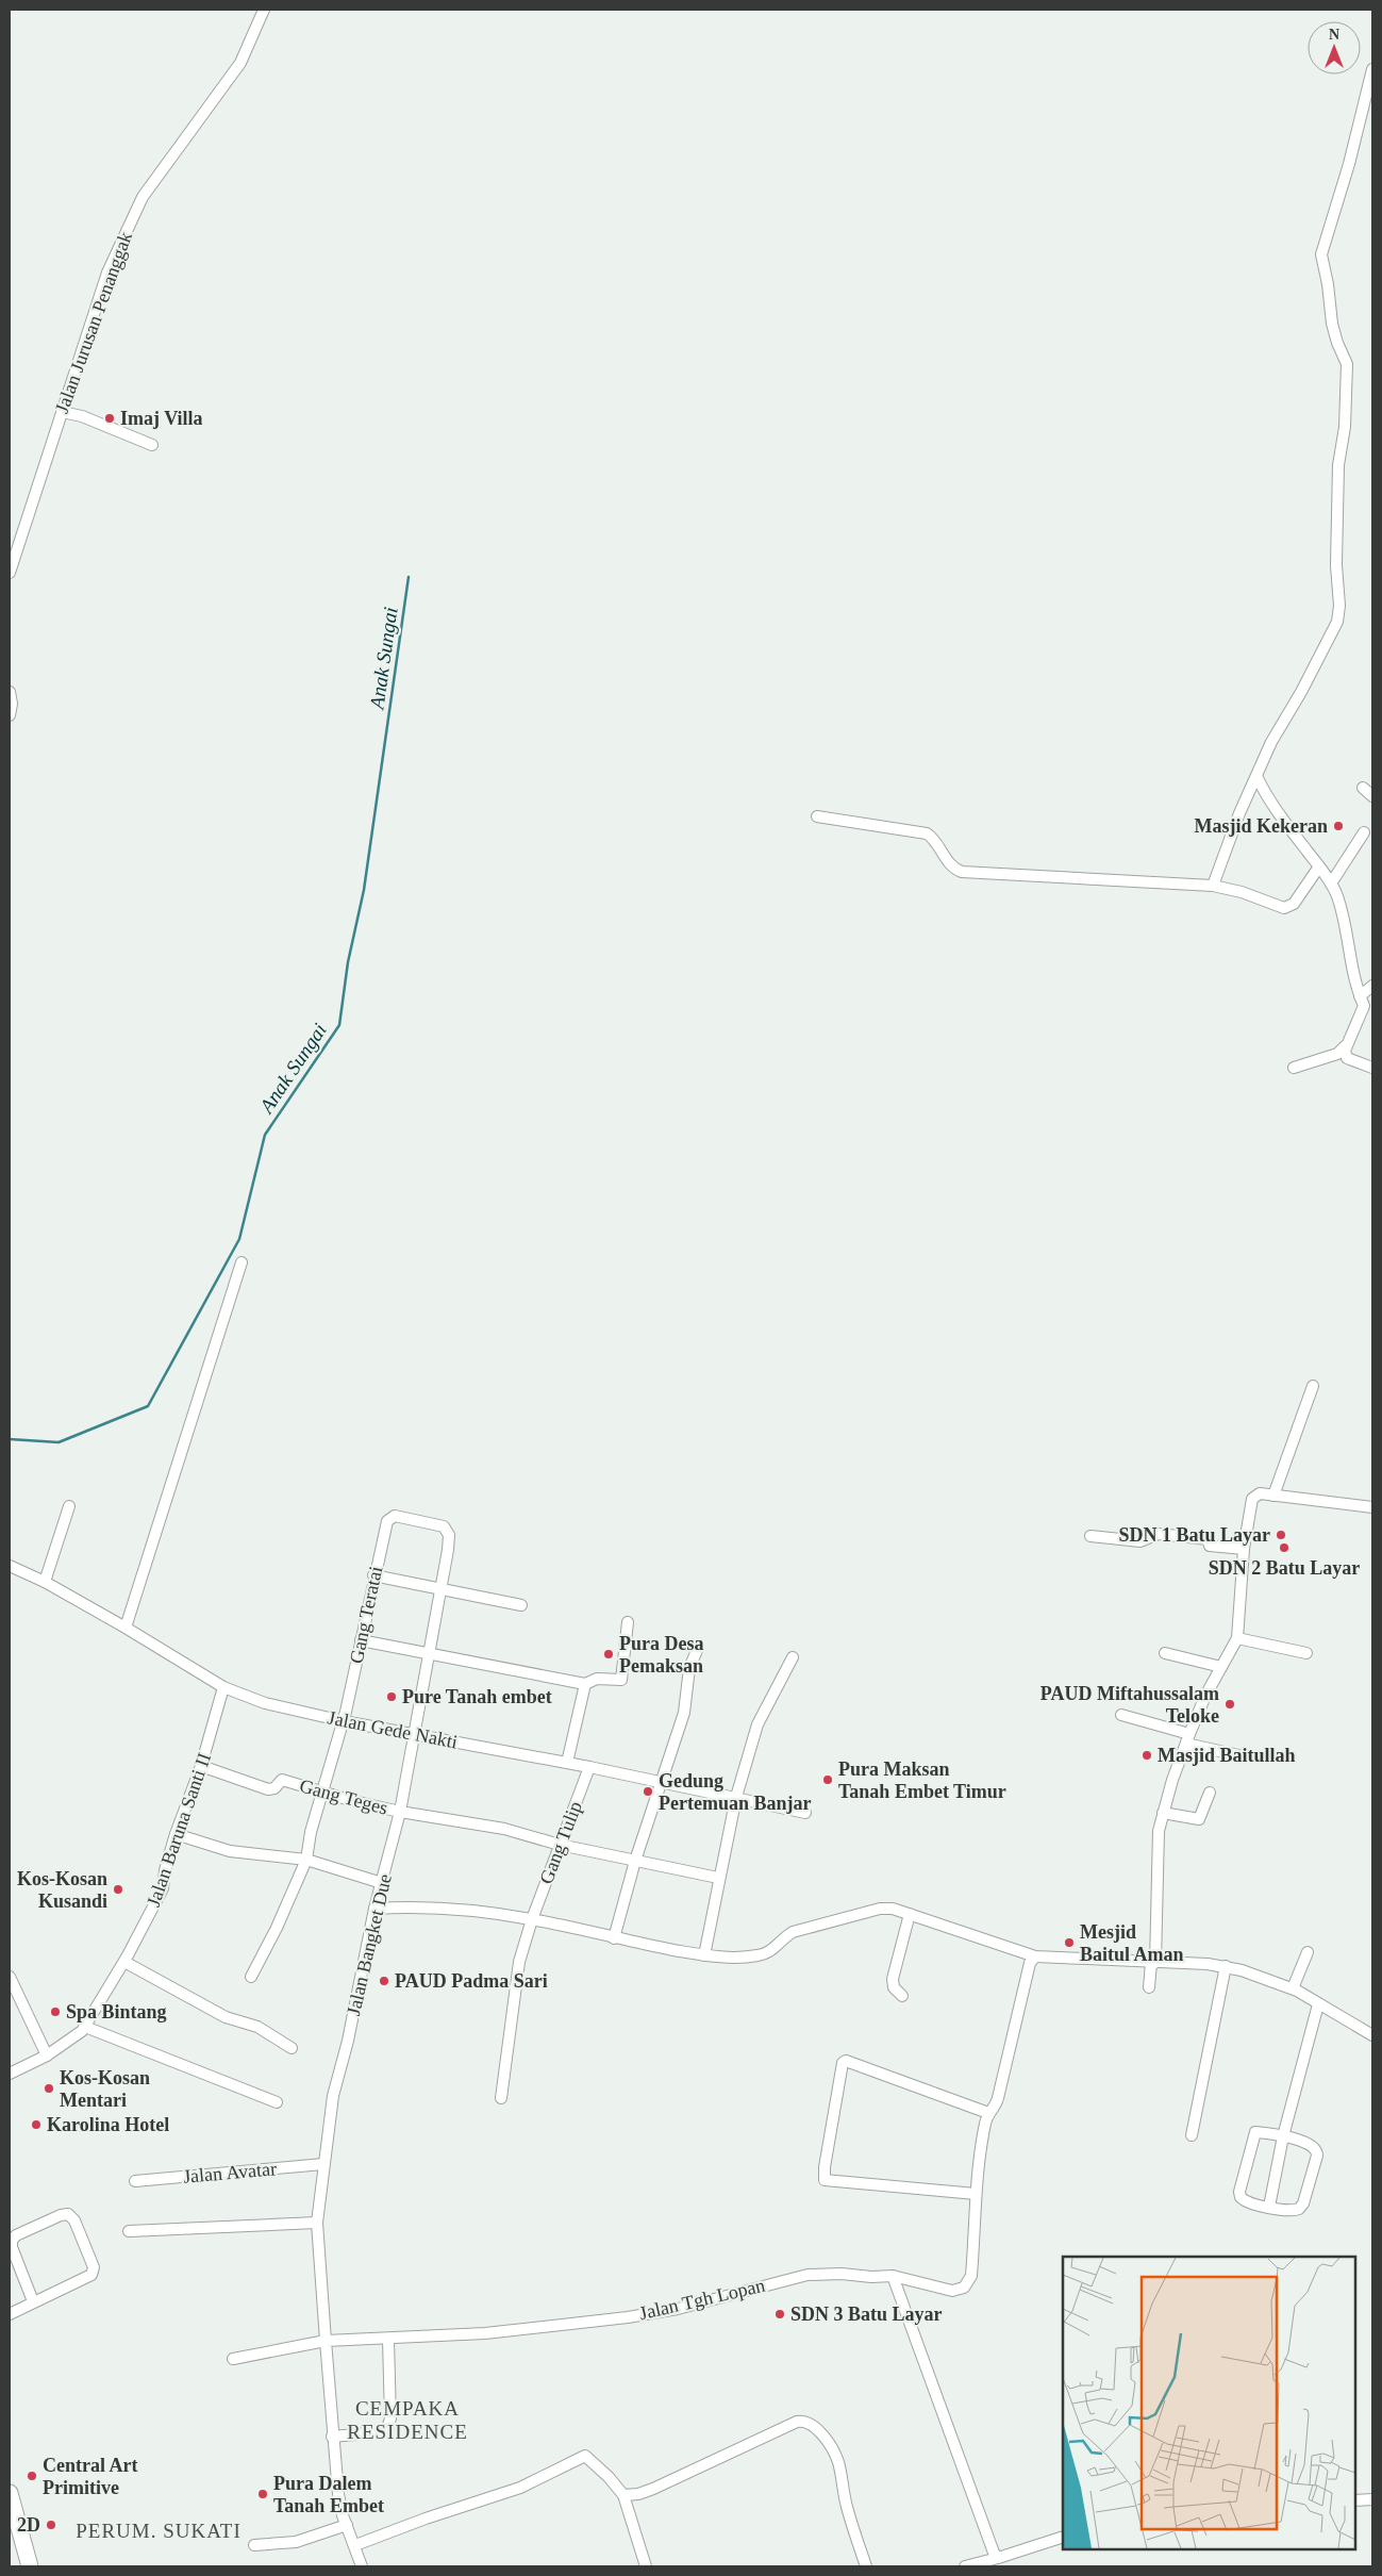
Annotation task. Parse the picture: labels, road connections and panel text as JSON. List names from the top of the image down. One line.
{"streets":{"street":["Jalan Jurusan Penanggak","Gang Teratai","Jalan Gede Nakti","Gang Teges","Jalan Baruna Santi II","Gang Tulip","Jalan Bangket Due","Jalan Avatar","Jalan Tgh Lopan"]},"crossings":[["Gang Teratai","Jalan Gede Nakti"],["Gang Teratai","Gang Teges"],["Gang Teratai","Jalan Bangket Due"],["Jalan Gede Nakti","Jalan Baruna Santi II"],["Jalan Gede Nakti","Gang Tulip"],["Jalan Gede Nakti","Jalan Bangket Due"],["Gang Teges","Jalan Baruna Santi II"],["Gang Teges","Gang Tulip"],["Gang Teges","Jalan Bangket Due"],["Jalan Bangket Due","Jalan Avatar"],["Jalan Bangket Due","Jalan Tgh Lopan"]],"districts":["CEMPAKA RESIDENCE","PERUM. SUKATI"],"water":["Anak Sungai"],"places":["Imaj Villa","Masjid Kekeran","SDN 1 Batu Layar","SDN 2 Batu Layar","Pura Desa Pemaksan","Pure Tanah embet","PAUD Miftahussalam Teloke","Masjid Baitullah","Pura Maksan Tanah Embet Timur","Gedung Pertemuan Banjar","Kos-Kosan Kusandi","Mesjid Baitul Aman","PAUD Padma Sari","Spa Bintang","Kos-Kosan Mentari","Karolina Hotel","SDN 3 Batu Layar","Central Art Primitive","Pura Dalem Tanah Embet","2D"],"north":"top"}
